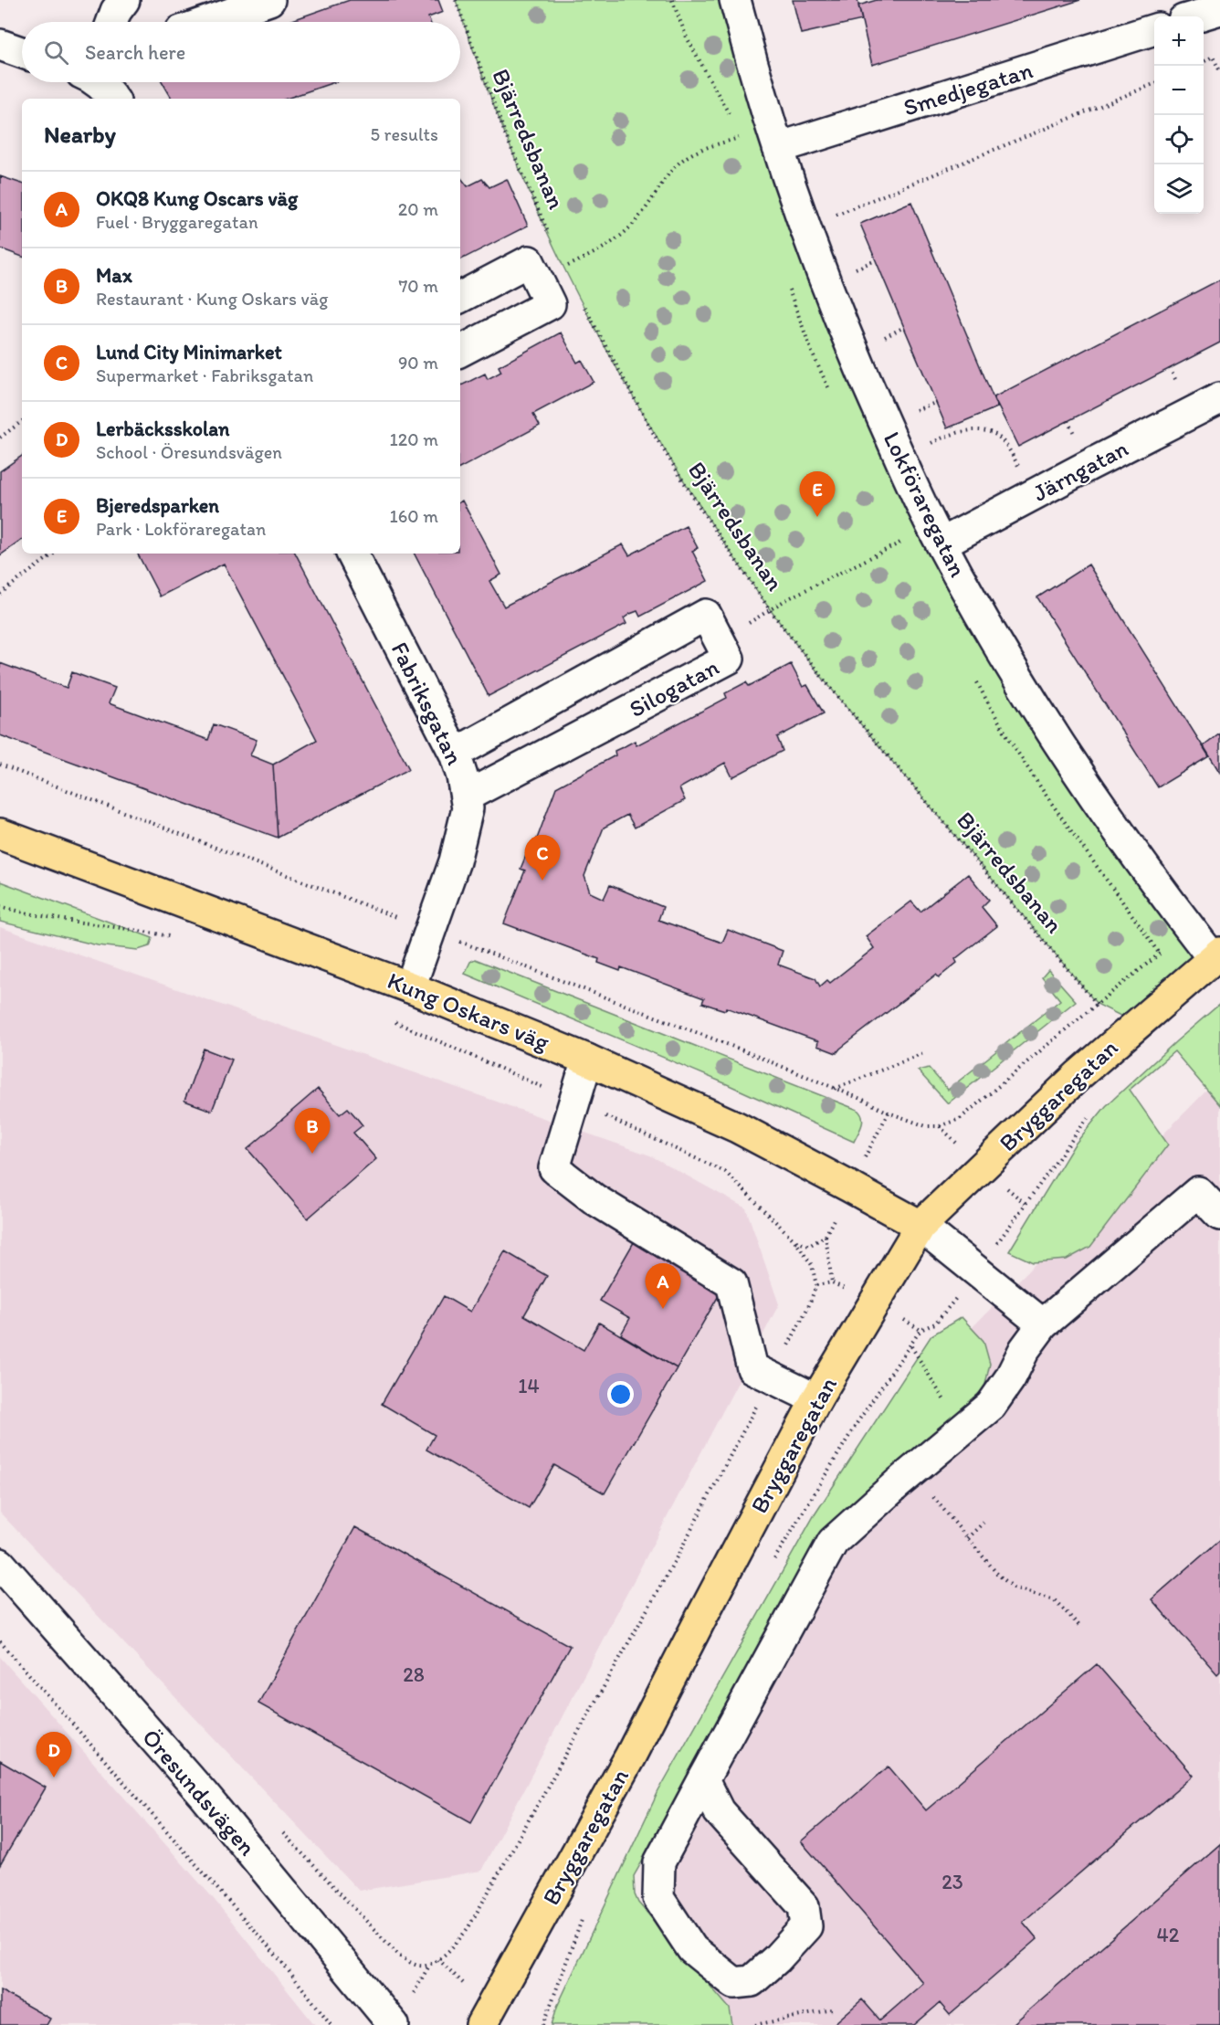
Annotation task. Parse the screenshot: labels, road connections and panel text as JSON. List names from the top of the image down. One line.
{"streets":{"main road":["Kung Oskars väg","Bryggaregatan"],"street":["Smedjegatan","Järngatan","Lokföraregatan","Silogatan","Fabriksgatan","Öresundsvägen"],"path":["Bjärredsbanan"]},"crossings":[["Smedjegatan","Lokföraregatan"],["Järngatan","Lokföraregatan"],["Lokföraregatan","Bryggaregatan"],["Silogatan","Fabriksgatan"],["Fabriksgatan","Kung Oskars väg"],["Kung Oskars väg","Bryggaregatan"]],"house_numbers":["14","28","23","42"],"page":{"map_buttons":["+","−"],"search":"Search here","heading":["Nearby","5 results"],"list":[{"mark":"A","name":"OKQ8 Kung Oscars väg","note":"Fuel · Bryggaregatan","value":"20 m"},{"mark":"B","name":"Max","note":"Restaurant · Kung Oskars väg","value":"70 m"},{"mark":"C","name":"Lund City Minimarket","note":"Supermarket · Fabriksgatan","value":"90 m"},{"mark":"D","name":"Lerbäcksskolan","note":"School · Öresundsvägen","value":"120 m"},{"mark":"E","name":"Bjeredsparken","note":"Park · Lokföraregatan","value":"160 m"}],"pins":["E","C","B","A","D"]}}
